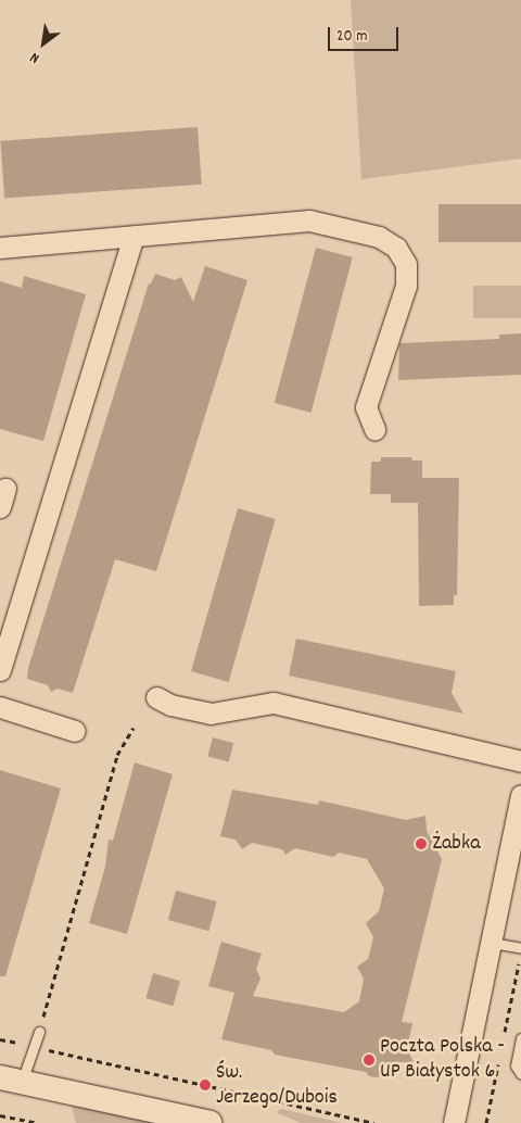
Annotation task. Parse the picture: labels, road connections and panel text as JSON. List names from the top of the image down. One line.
{"places":["Żabka","Poczta Polska - UP Białystok 6","Św. Jerzego/Dubois"],"scale_bar":"20 m","north":"bottom left"}
